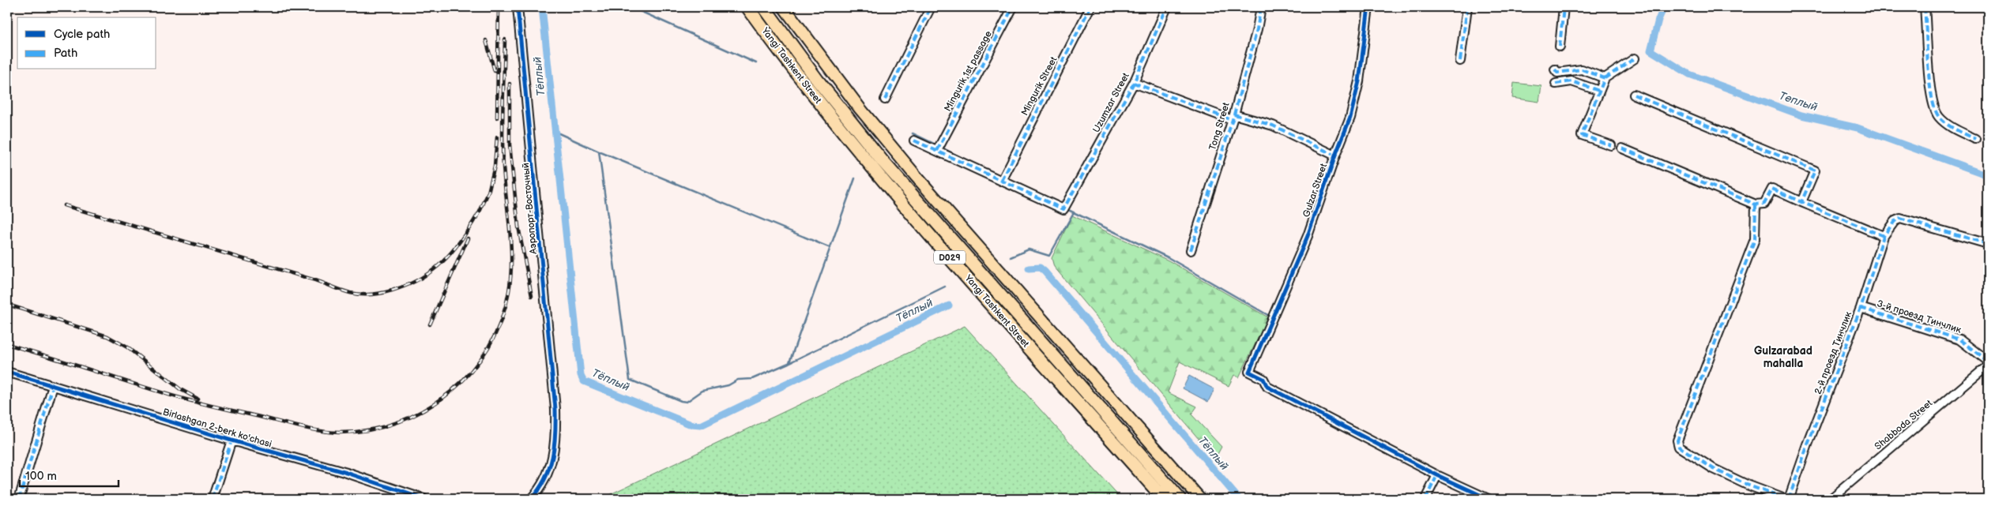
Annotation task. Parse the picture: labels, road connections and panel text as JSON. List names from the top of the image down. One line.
{"streets":{"highway":["Yangi Tashkent Street","D029"],"street":["Mingurik 1st passage","Mingurik Street","Uzumzar Street","Tong Street","Gulzar Street","Аэропорт-Восточный","3-й проезд Тинчлик","2-й проезд Тинчлик","Shabboda Street","Birlashgan 2-berk ko'chasi"]},"crossings":[["Mingurik Street","Uzumzar Street"],["3-й проезд Тинчлик","2-й проезд Тинчлик"]],"districts":["Gulzarabad mahalla"],"water":["Тёплый","Теплый"],"legend":["Cycle path","Path"],"scale_bar":"100 m"}
